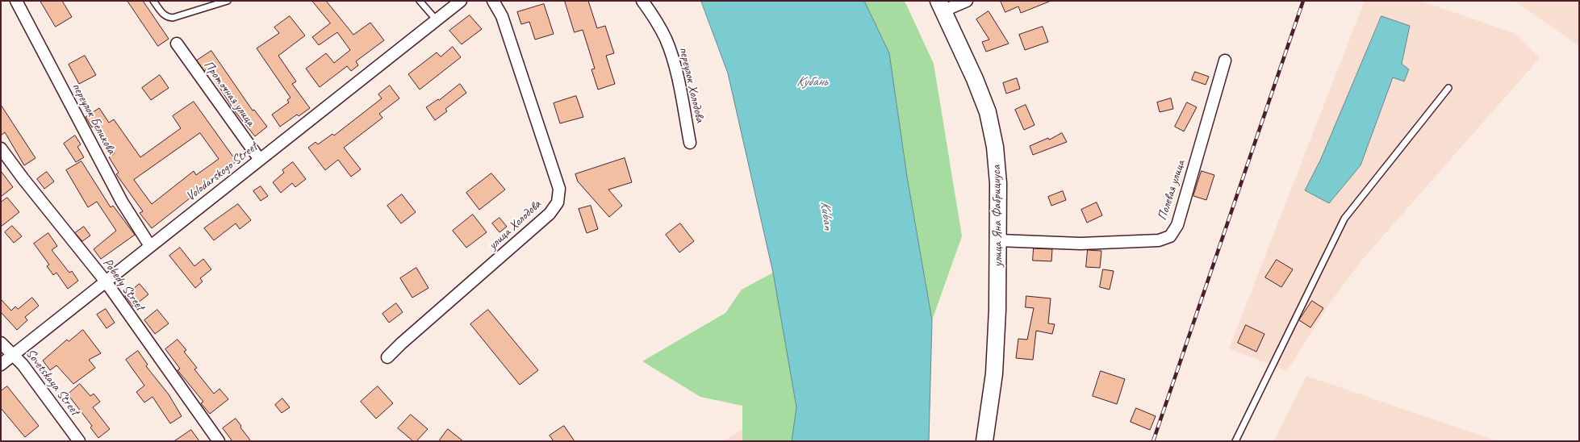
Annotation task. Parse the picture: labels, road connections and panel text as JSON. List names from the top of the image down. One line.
{"streets":{"street":["переулок Холодова","Проточная улица","переулок Беликова","Volodarskogo Street","Полевая улица","улица Яна Фабрициуса","улица Холодова","Pobedy Street","Sovetskaya Street"]},"crossings":[["Проточная улица","Volodarskogo Street"],["переулок Беликова","Volodarskogo Street"],["Volodarskogo Street","Pobedy Street"],["Volodarskogo Street","Sovetskaya Street"],["Полевая улица","улица Яна Фабрициуса"]],"water":["Кубань","Kuban"]}
